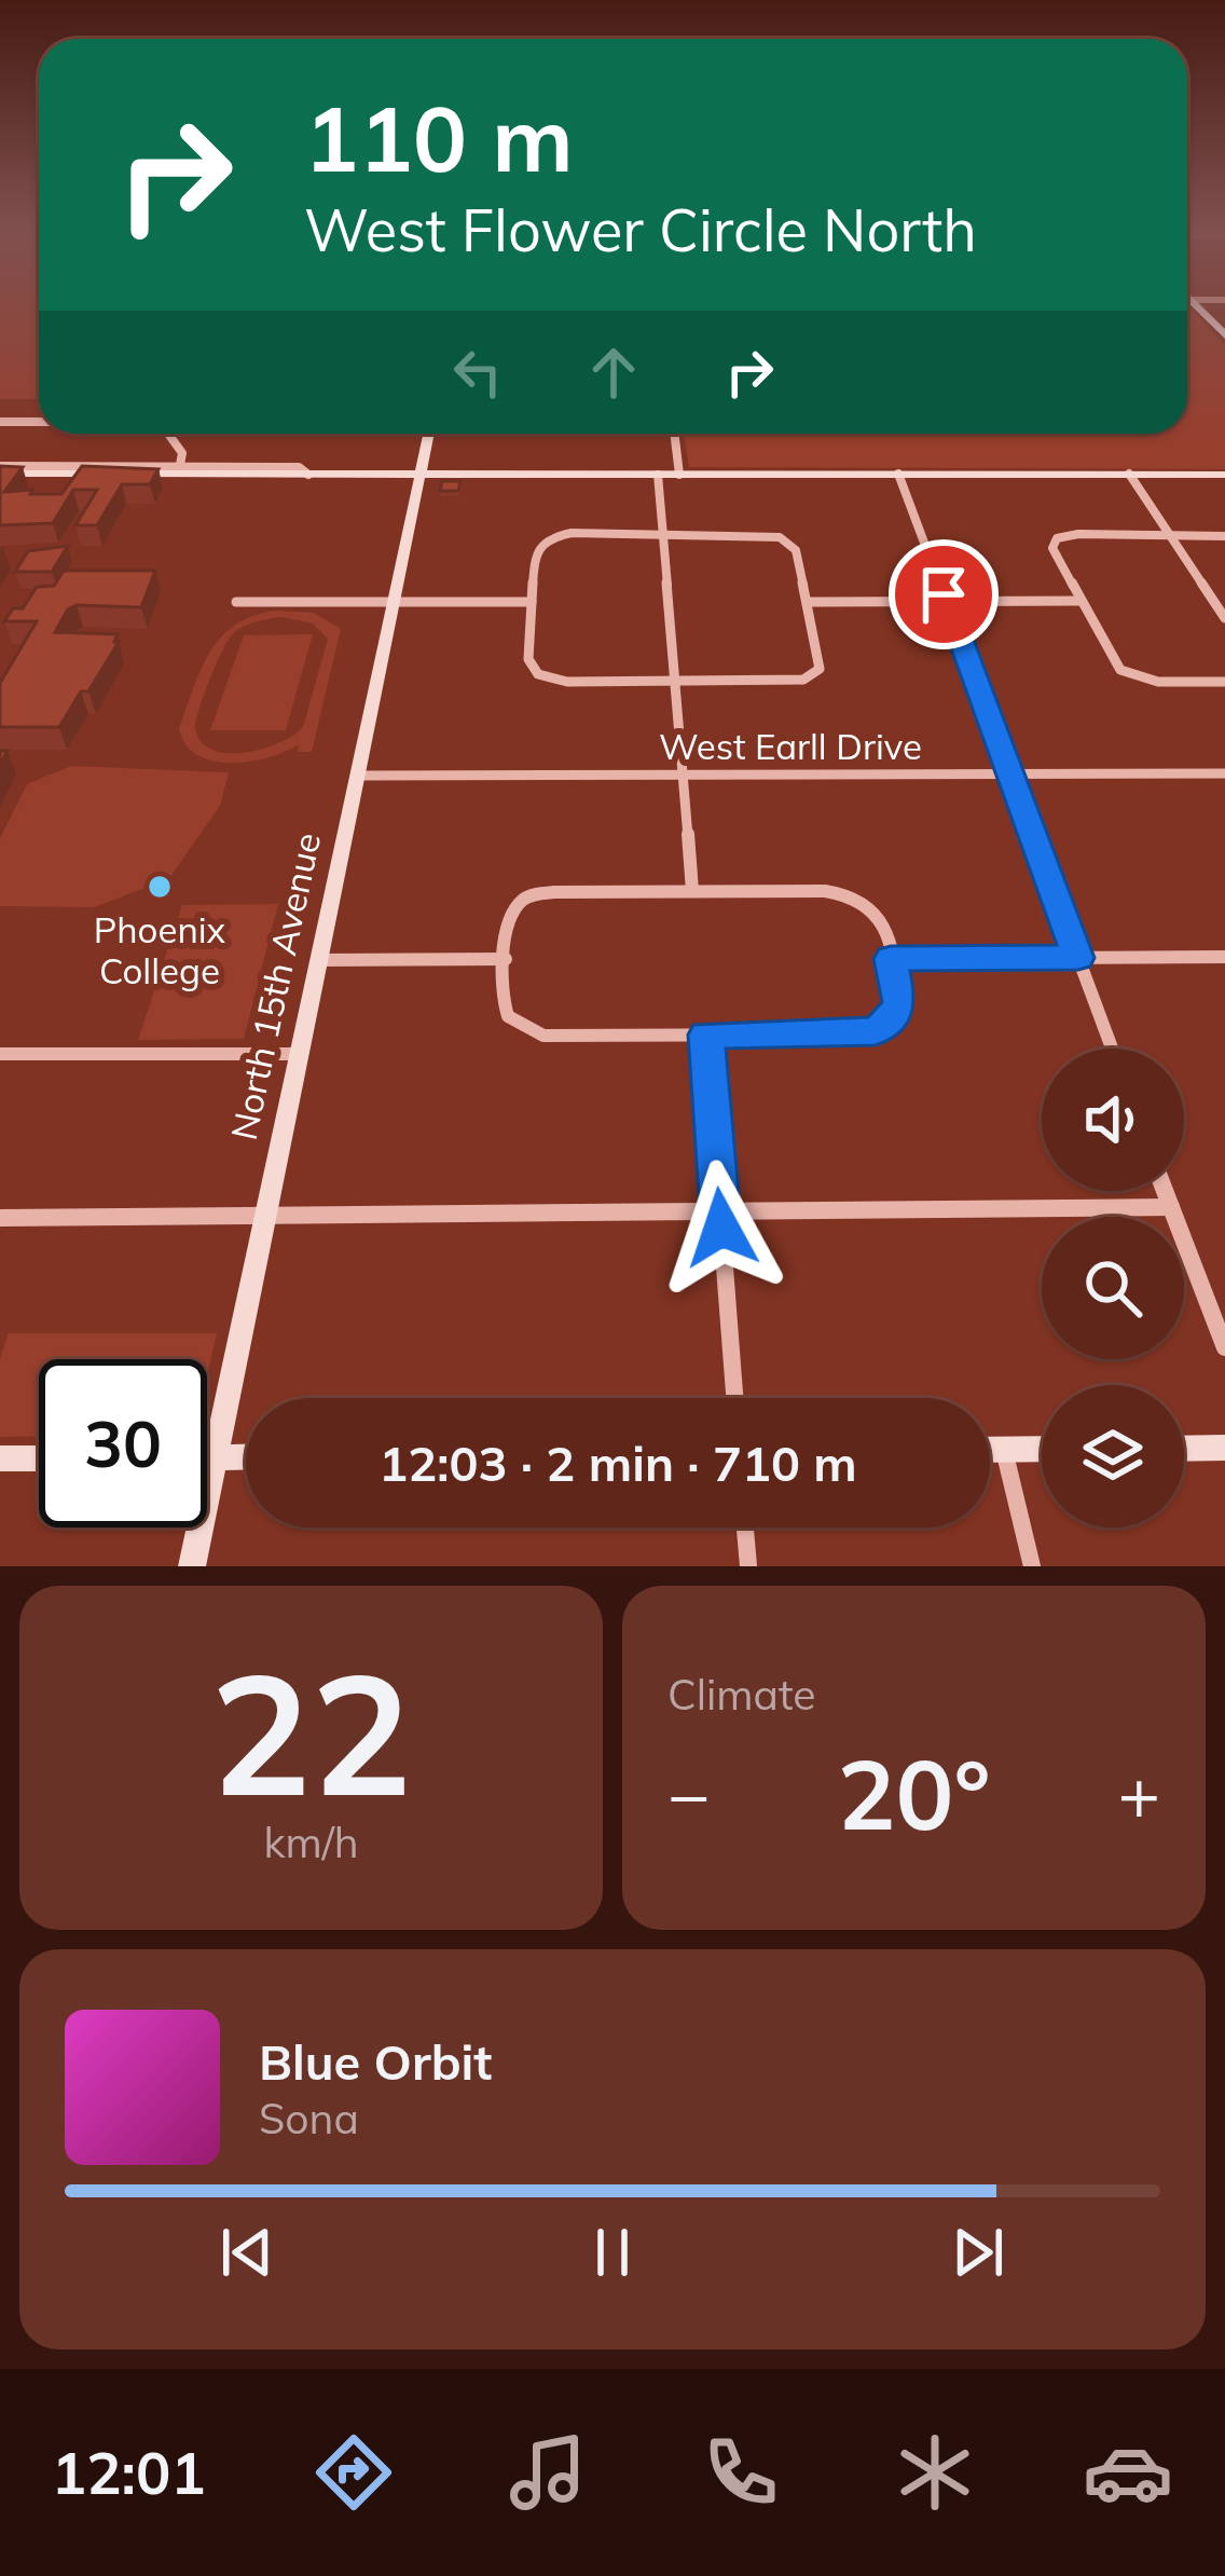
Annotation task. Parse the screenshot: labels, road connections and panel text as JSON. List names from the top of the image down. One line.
{"streets":{"street":["West Earll Drive","North 15th Avenue"]},"crossings":[["West Earll Drive","North 15th Avenue"]],"places":["Phoenix College"],"page":{"turn":["110 m","West Flower Circle North"],"limit":"30","trip":"12:03 · 2 min · 710 m","tile":[["22","km/h"],"Climate"],"heat":["−","20°","+"],"song":["Blue Orbit","Sona"],"tabs":"12:01"}}
